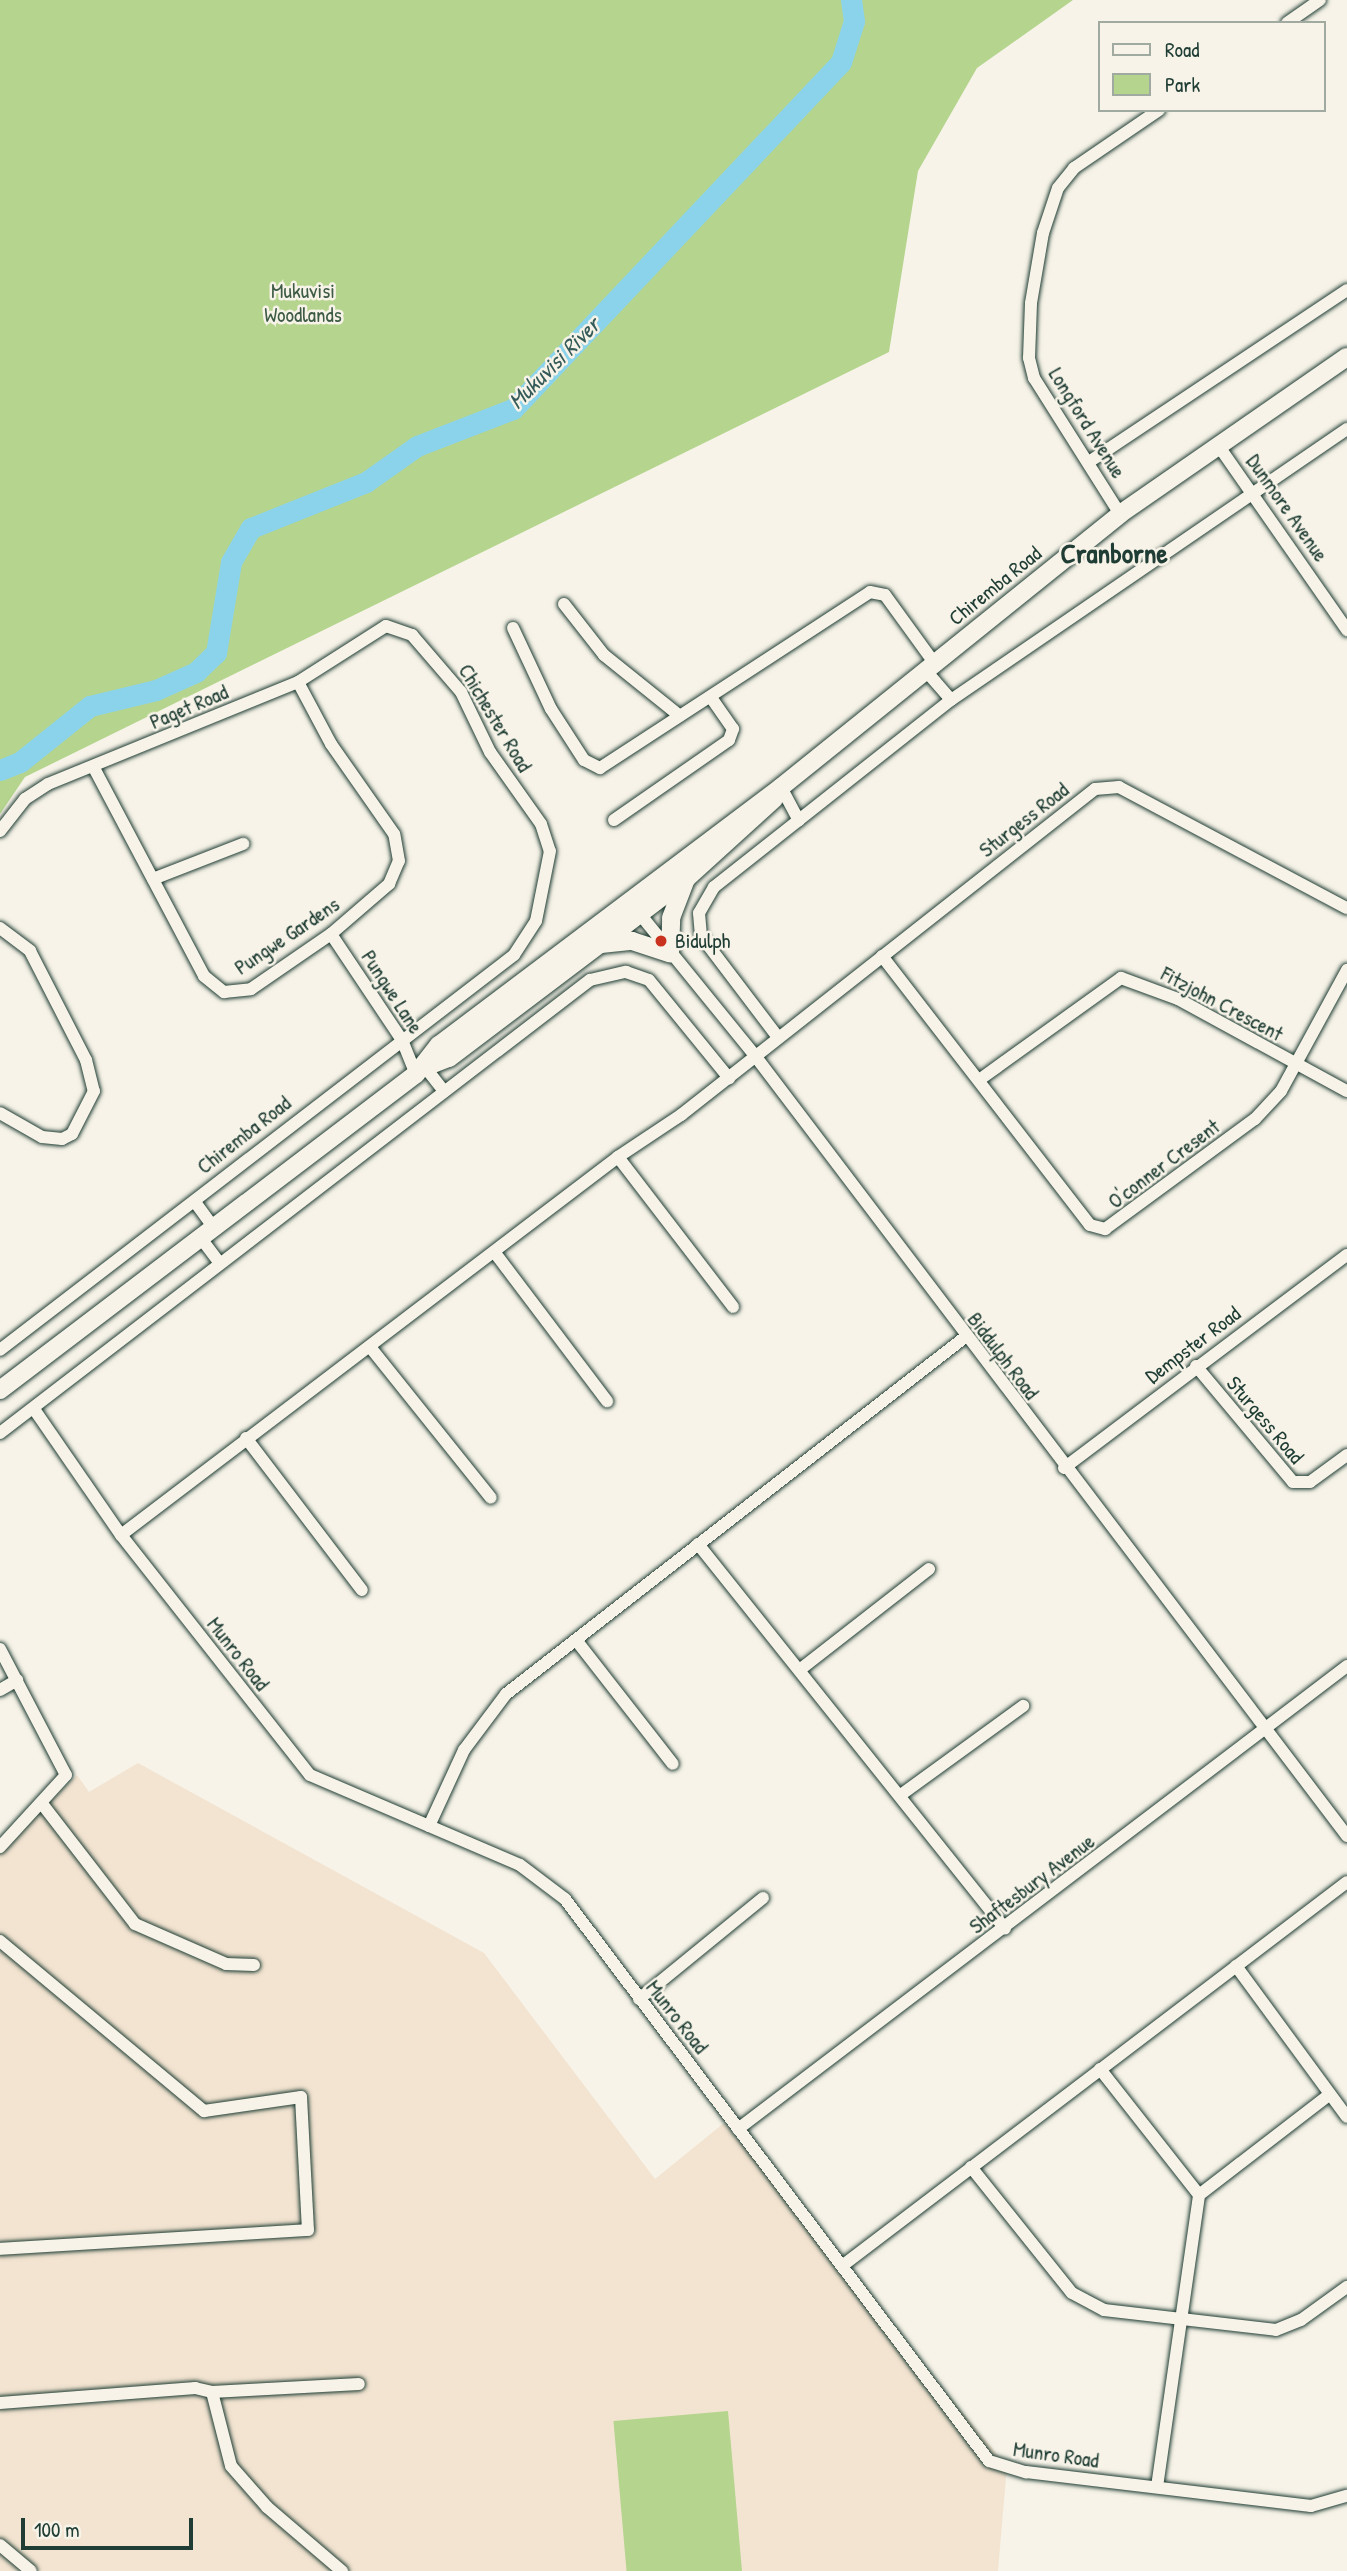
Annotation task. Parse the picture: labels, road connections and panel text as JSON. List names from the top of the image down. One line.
{"streets":{"main road":["Chiremba Road"],"street":["Longford Avenue","Dunmore Avenue","Paget Road","Chichester Road","Sturgess Road","Pungwe Gardens","Pungwe Lane","Fitzjohn Crescent","O'conner Cresent","Dempster Road","Biddulph Road","Munro Road","Shaftesbury Avenue"]},"crossings":[["Longford Avenue","Chiremba Road"],["Dunmore Avenue","Chiremba Road"],["Chiremba Road","Chichester Road"],["Chiremba Road","Pungwe Lane"],["Chiremba Road","Biddulph Road"],["Paget Road","Chichester Road"],["Paget Road","Pungwe Gardens"],["Sturgess Road","O'conner Cresent"],["Sturgess Road","Dempster Road"],["Sturgess Road","Biddulph Road"],["Sturgess Road","Munro Road"],["Pungwe Gardens","Pungwe Lane"],["Fitzjohn Crescent","O'conner Cresent"],["Dempster Road","Biddulph Road"],["Biddulph Road","Shaftesbury Avenue"],["Munro Road","Shaftesbury Avenue"]],"districts":["Cranborne"],"water":["Mukuvisi River"],"parks":["Mukuvisi Woodlands"],"places":["Bidulph"],"legend":["Road","Park"],"scale_bar":"100 m"}
